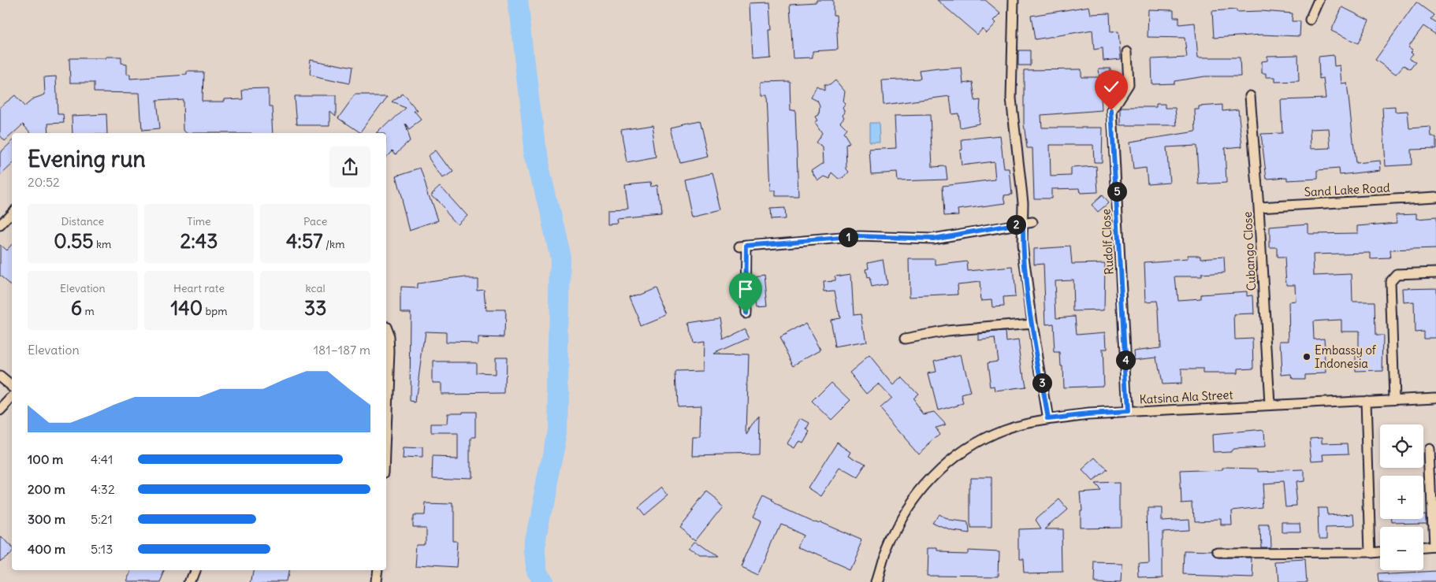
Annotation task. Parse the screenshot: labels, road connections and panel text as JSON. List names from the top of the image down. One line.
{"streets":{"street":["Sand Lake Road","Rudolf Close","Cubango Close","Katsina Ala Street"]},"crossings":[["Sand Lake Road","Cubango Close"],["Rudolf Close","Katsina Ala Street"],["Cubango Close","Katsina Ala Street"]],"places":["Embassy of Indonesia"],"page":{"heading":["Evening run","20:52"],"pins":["5","2","1","4","3"],"stats":[["Distance","0.55 km"],["Time","2:43"],["Pace","4:57 /km"],["Elevation","6 m"],["Heart rate","140 bpm"],["kcal","33"]],"chart":["Elevation","181–187 m"],"map_buttons":["+","−"],"list":[{"name":"100 m","note":"4:41"},{"name":"200 m","note":"4:32"},{"name":"300 m","note":"5:21"},{"name":"400 m","note":"5:13"}]}}
